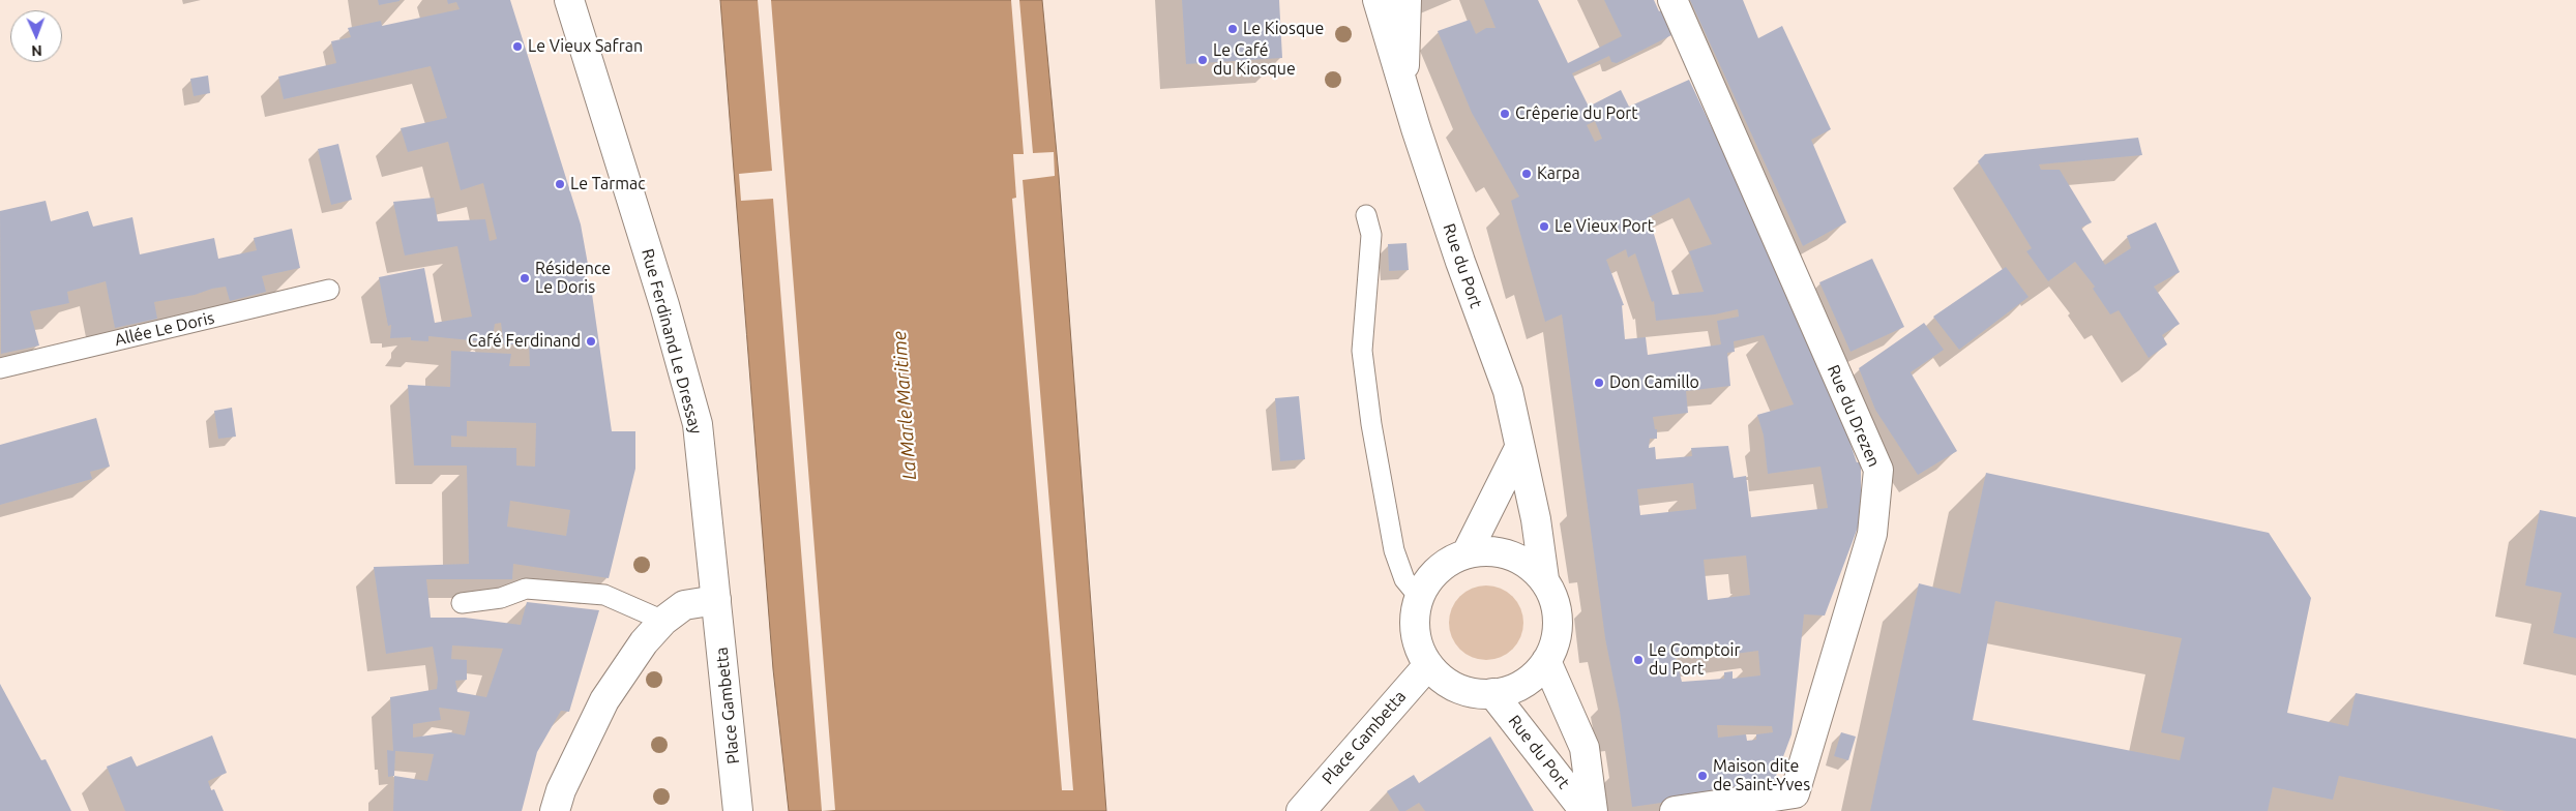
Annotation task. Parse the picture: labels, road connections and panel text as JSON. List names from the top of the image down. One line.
{"streets":{"main road":["Rue du Port","Rue Ferdinand Le Dressay","Rue du Drezen","Place Gambetta"],"lane":["Allée Le Doris"]},"crossings":[["Rue du Port","Place Gambetta"],["Rue Ferdinand Le Dressay","Place Gambetta"]],"water":["La Marle Maritime"],"places":["Le Kiosque","Le Vieux Safran","Le Café du Kiosque","Crêperie du Port","Karpa","Le Tarmac","Le Vieux Port","Résidence Le Doris","Café Ferdinand","Don Camillo","Le Comptoir du Port","Maison dite de Saint-Yves"],"north":"bottom"}
